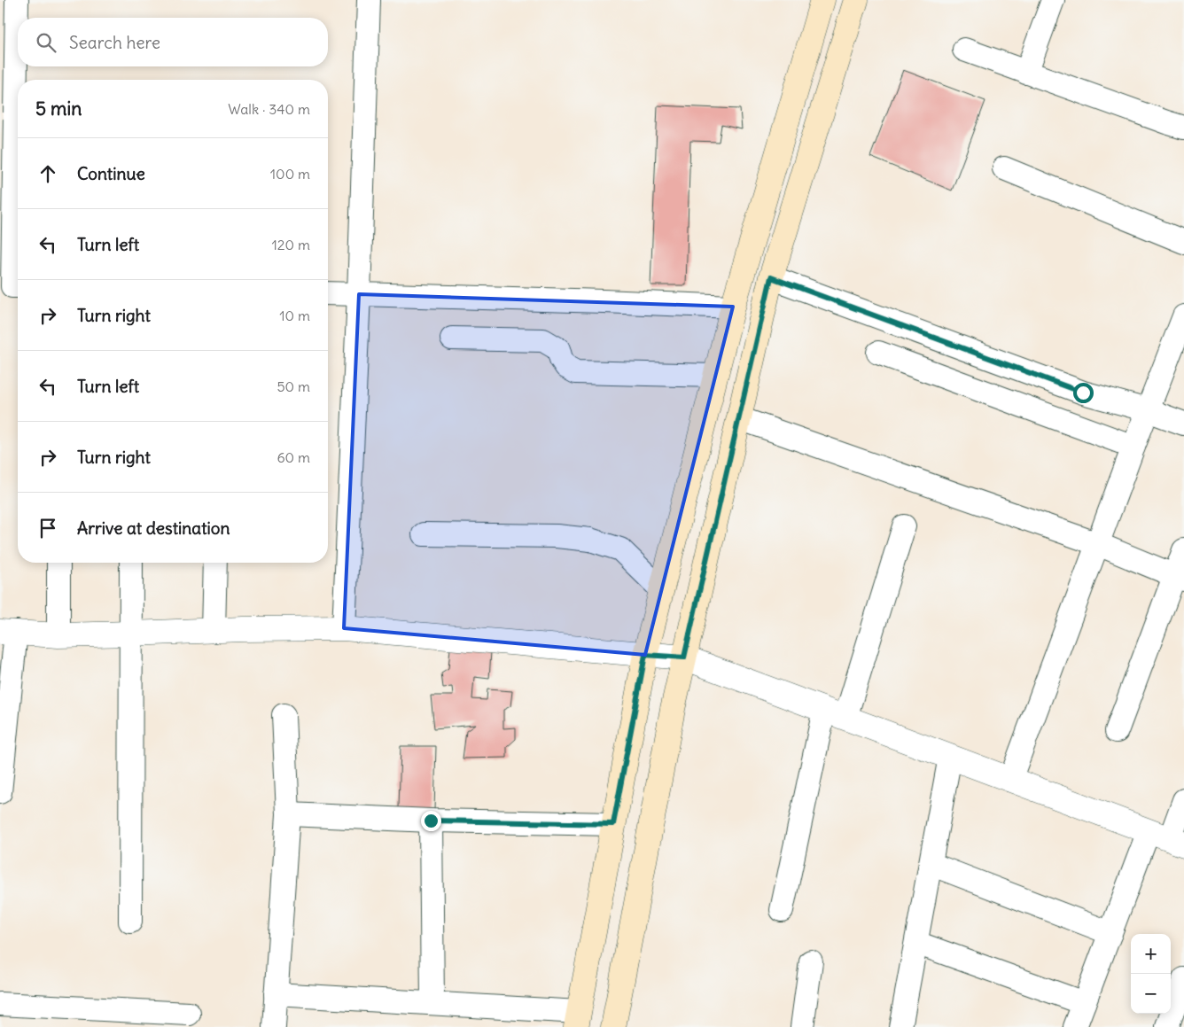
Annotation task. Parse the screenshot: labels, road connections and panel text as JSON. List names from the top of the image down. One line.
{"page":{"search":"Search here","heading":["5 min","Walk · 340 m"],"list":[["Continue","100 m"],["Turn left","120 m"],["Turn right","10 m"],["Turn left","50 m"],["Turn right","60 m"],"Arrive at destination"],"map_buttons":["+","−"]}}
